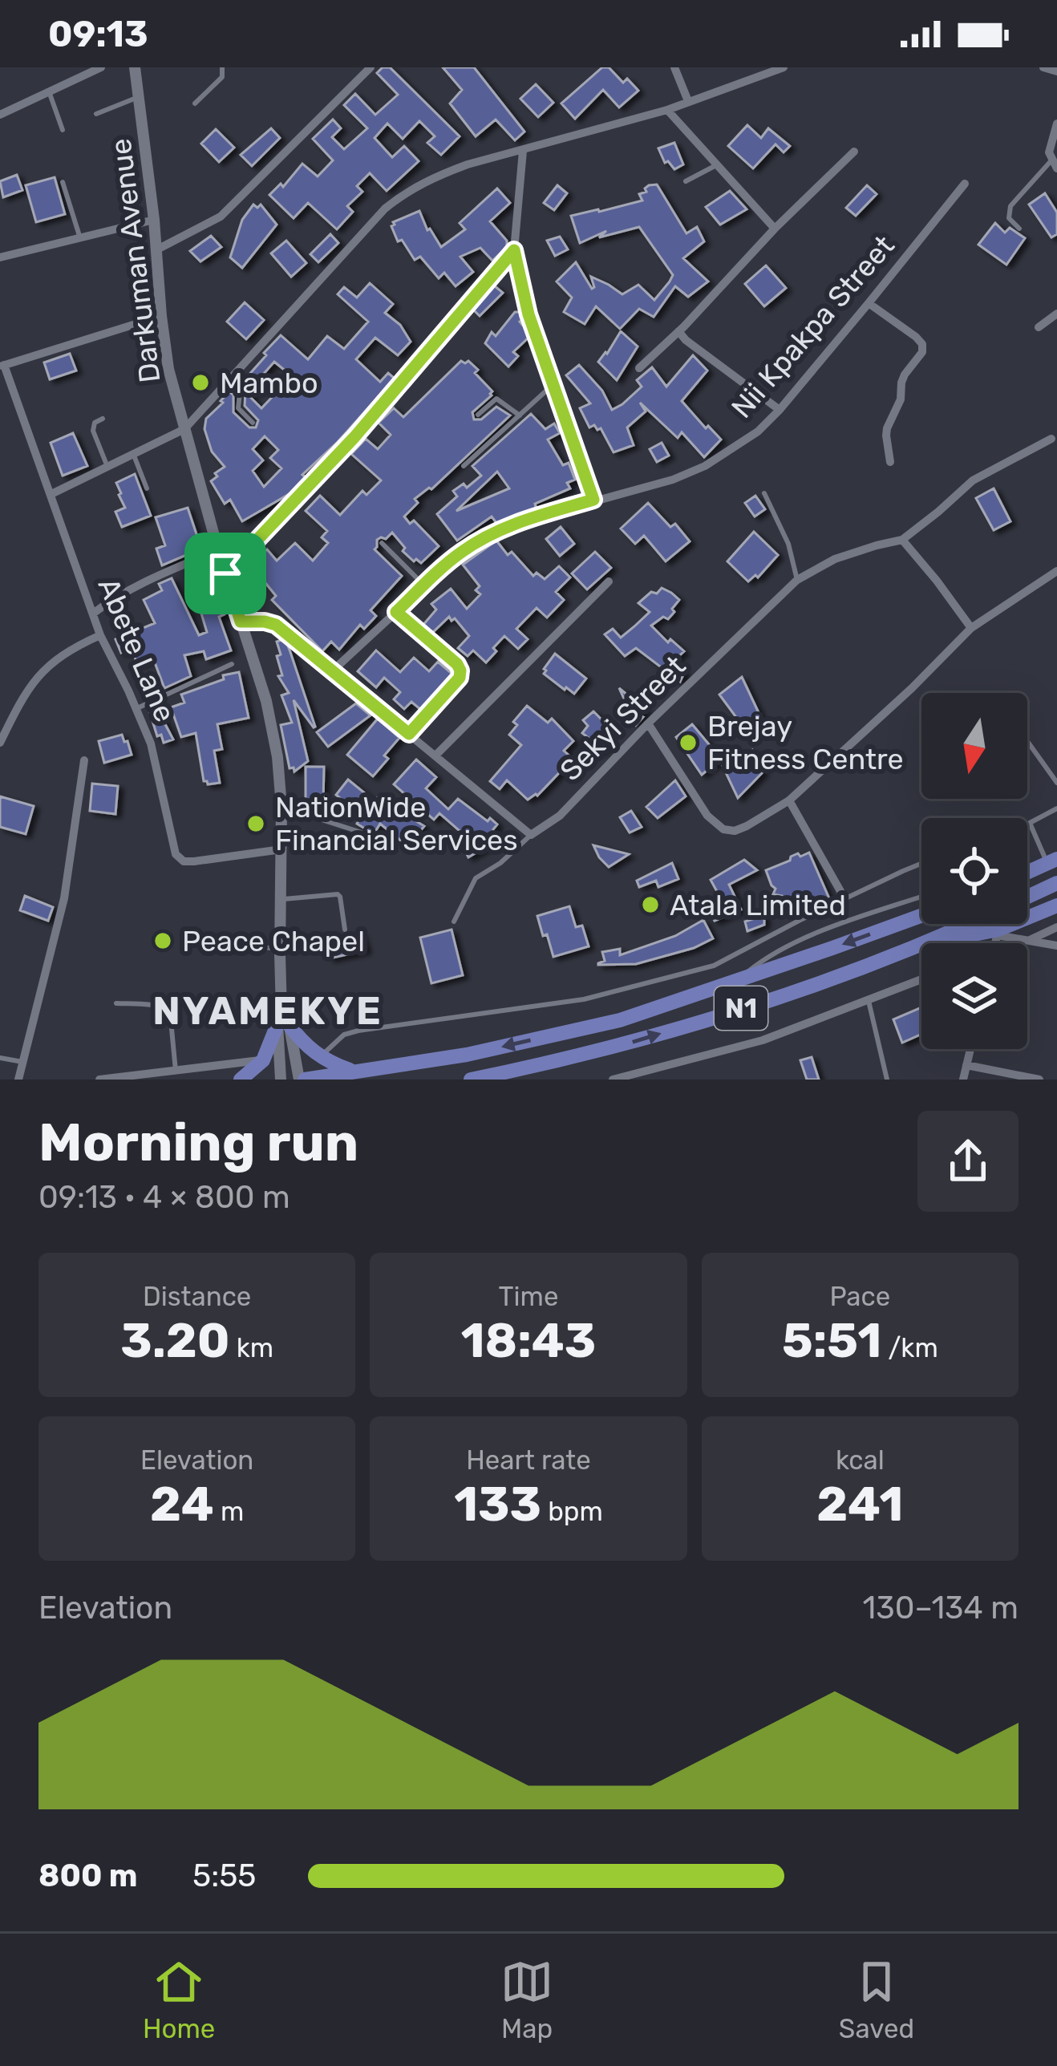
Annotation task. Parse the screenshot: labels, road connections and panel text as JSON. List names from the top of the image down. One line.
{"streets":{"highway":["N1"],"street":["Darkuman Avenue","Nii Kpakpa Street","Abete Lane","Sekyi Street"]},"crossings":[["Darkuman Avenue","Abete Lane"],["Darkuman Avenue","N1"]],"districts":["NYAMEKYE"],"places":["Mambo","Brejay Fitness Centre","NationWide Financial Services","Atala Limited","Peace Chapel"],"north":"bottom","page":{"status":"09:13","heading":["Morning run","09:13 · 4 × 800 m"],"stats":[["Distance","3.20 km"],["Time","18:43"],["Pace","5:51 /km"],["Elevation","24 m"],["Heart rate","133 bpm"],["kcal","241"]],"chart":["Elevation","130–134 m"],"list":[{"name":"800 m","note":"5:55"}],"tabs":["Home","Map","Saved"]}}
